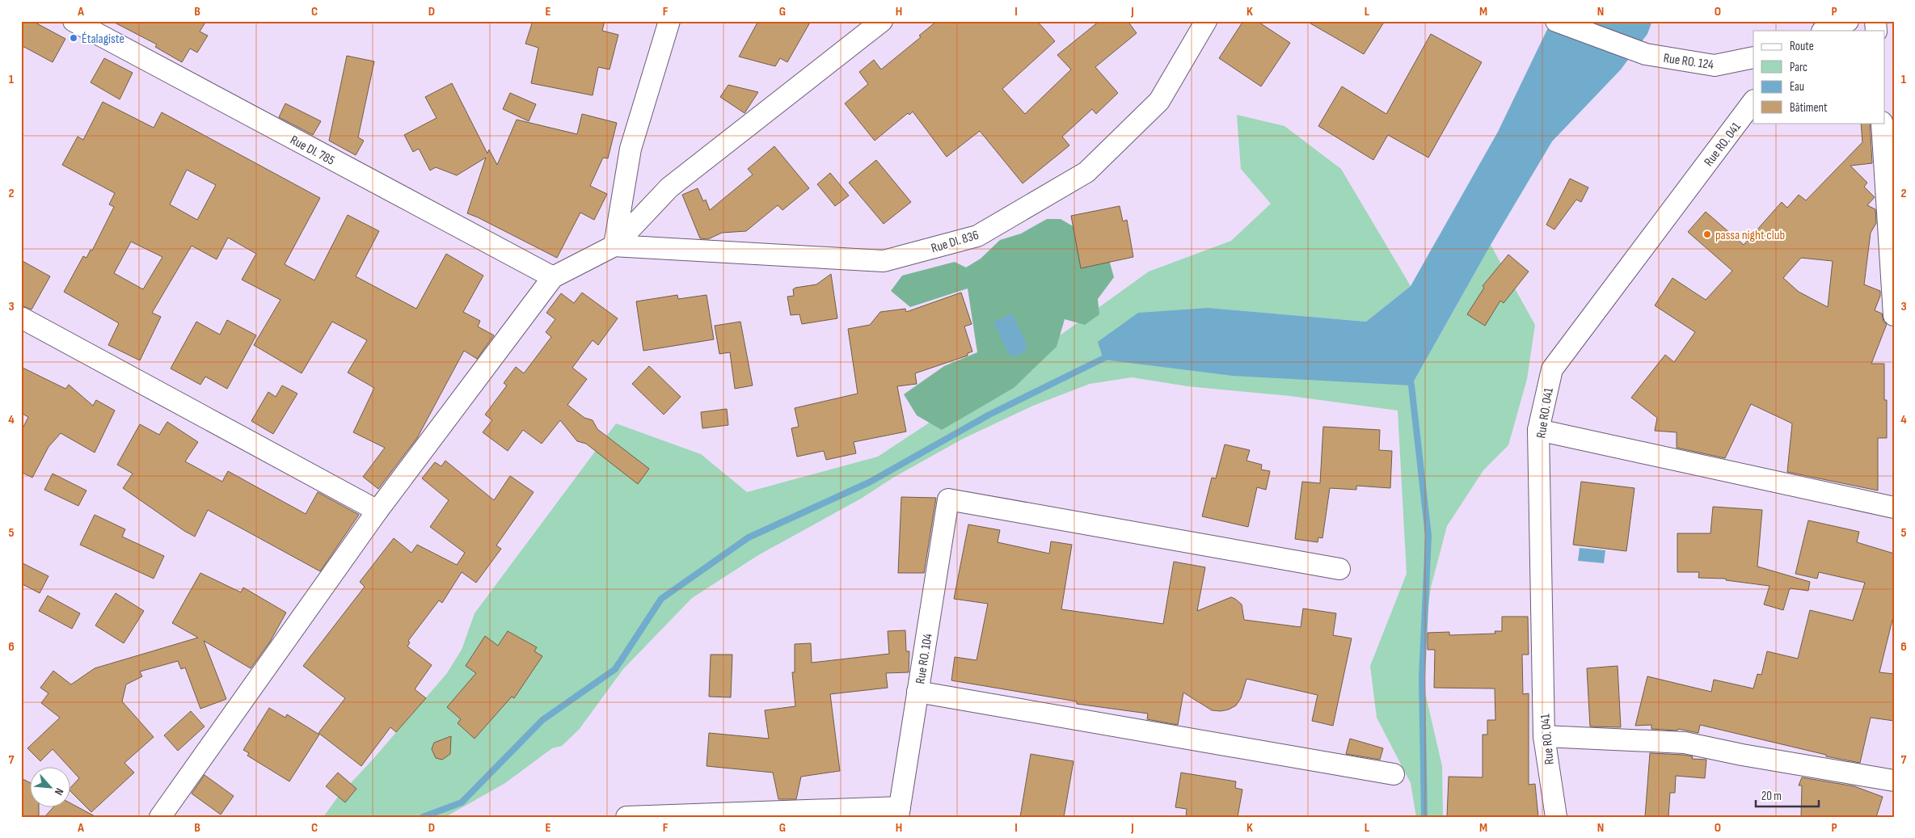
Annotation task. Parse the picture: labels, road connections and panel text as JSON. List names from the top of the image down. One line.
{"streets":{"street":["Rue RO. 124","Rue RO. 041","Rue DI. 785","Rue DI. 836","Rue RO. 104"]},"places":["Étalagiste","passa night club"],"legend":["Route","Parc","Eau","Bâtiment"],"scale_bar":"20 m","north":"bottom right","grid":{"columns":["A","B","C","D","E","F","G","H","I","J","K","L","M","N","O","P"],"rows":["1","2","3","4","5","6","7"]}}
